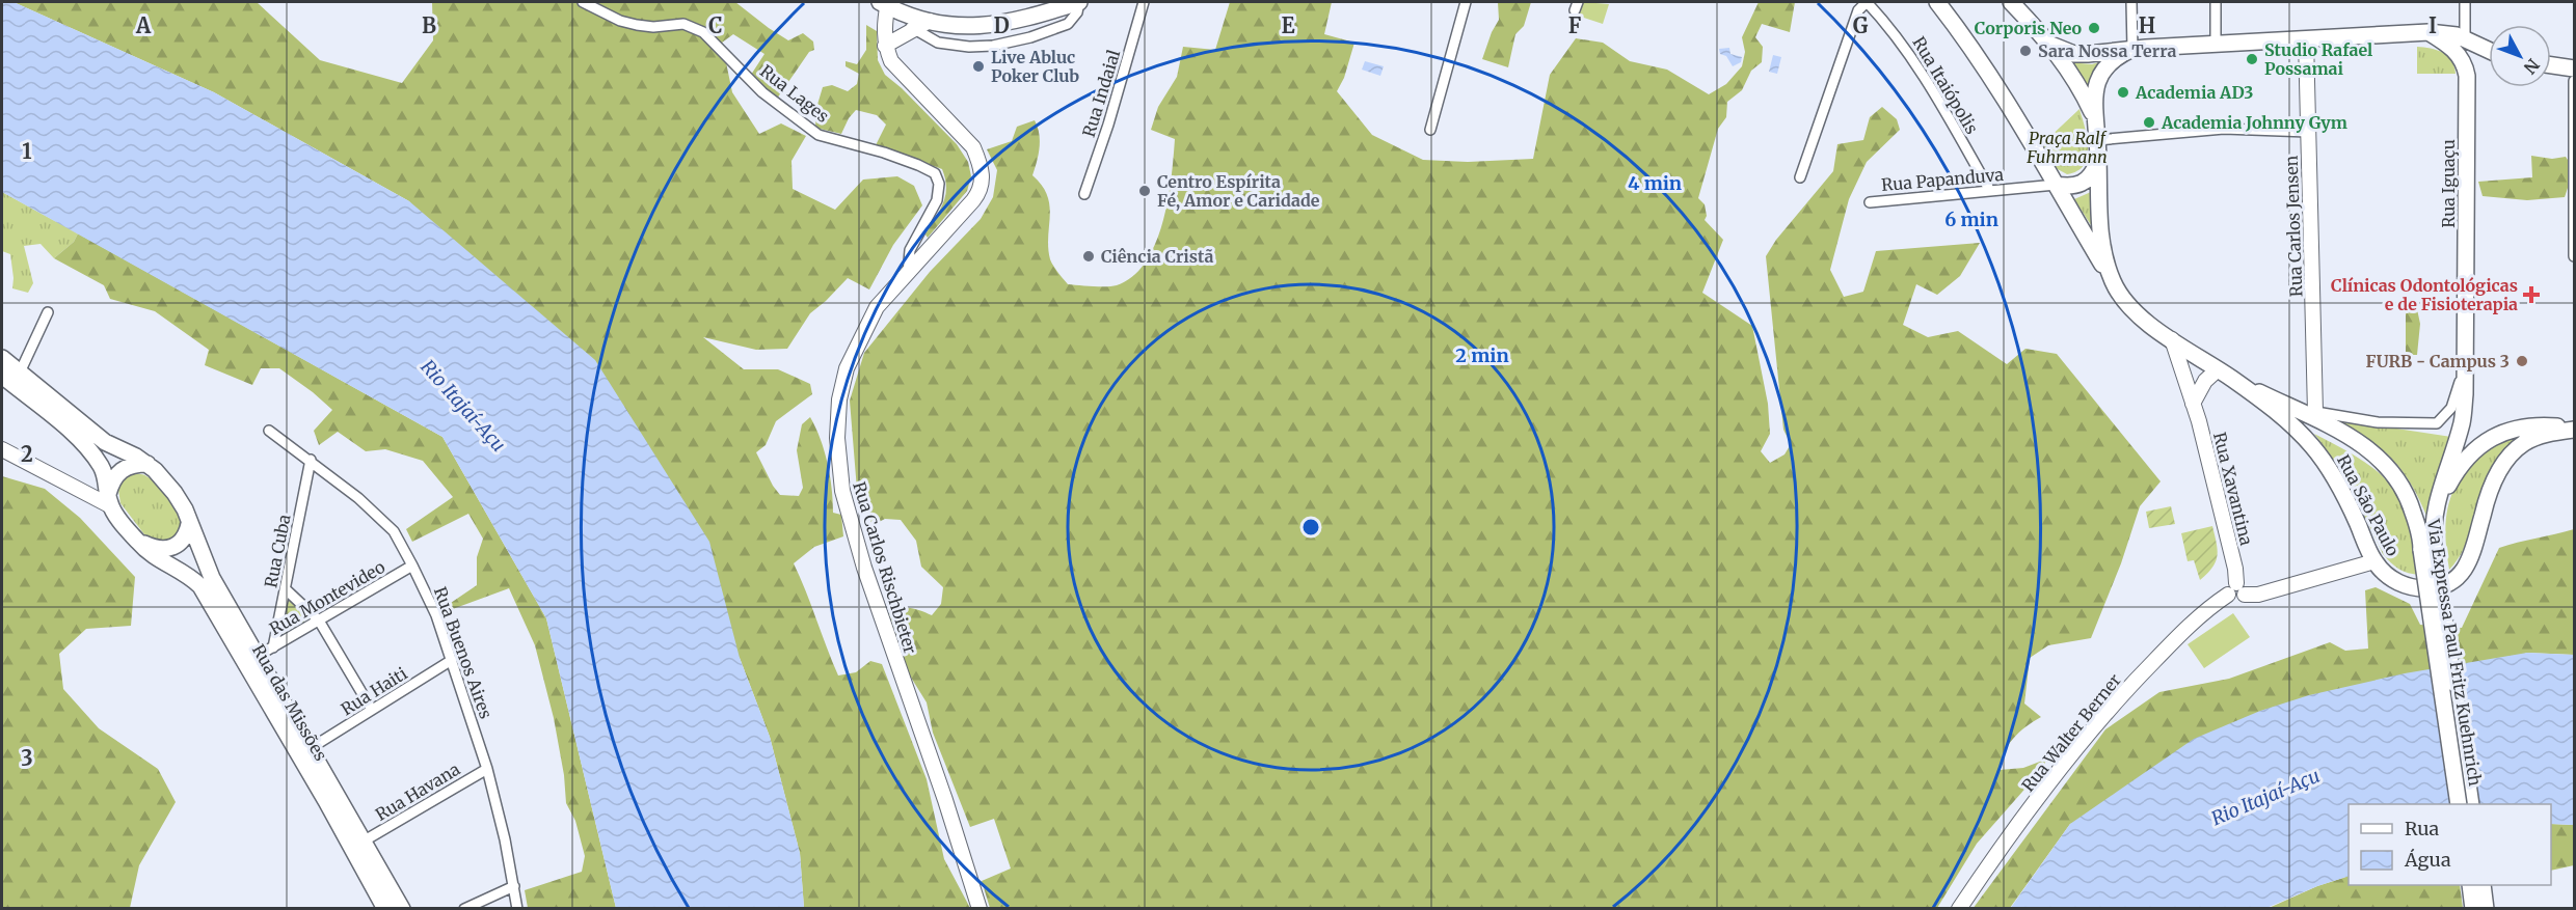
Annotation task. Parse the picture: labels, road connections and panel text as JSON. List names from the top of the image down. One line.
{"streets":{"main road":["Rua Iguaçu","Rua São Paulo","Via Expressa Paul Fritz Kuehnrich","Rua das Missões"],"street":["Rua Itaiópolis","Rua Lages","Rua Indaial","Rua Papanduva","Rua Carlos Jensen","Rua Xavantina","Rua Cuba","Rua Carlos Rischbieter","Rua Montevideo","Rua Buenos Aires","Rua Haiti","Rua Walter Berner","Rua Havana"]},"crossings":[["Rua Itaiópolis","Rua Papanduva"],["Rua Lages","Rua Carlos Rischbieter"],["Rua Iguaçu","Via Expressa Paul Fritz Kuehnrich"],["Rua Xavantina","Rua São Paulo"],["Rua Xavantina","Rua Walter Berner"],["Rua São Paulo","Via Expressa Paul Fritz Kuehnrich"],["Rua Cuba","Rua Montevideo"],["Rua Cuba","Rua Buenos Aires"],["Rua Montevideo","Rua Buenos Aires"],["Rua Montevideo","Rua das Missões"],["Rua Buenos Aires","Rua Haiti"],["Rua Buenos Aires","Rua Havana"],["Rua Haiti","Rua das Missões"],["Rua das Missões","Rua Havana"]],"water":["Rio Itajaí-Açu"],"parks":["Praça Ralf Fuhrmann"],"places":{"other":["Corporis Neo","Sara Nossa Terra","Studio Rafael Possamai","Live Abluc Poker Club","Academia AD3","Academia Johnny Gym","Centro Espírita Fé, Amor e Caridade","Ciência Cristã","FURB - Campus 3"],"health":["Clínicas Odontológicas e de Fisioterapia"]},"legend":["Rua","Água"],"north":"bottom right","grid":{"columns":["A","B","C","D","E","F","G","H","I"],"rows":["1","2","3"]},"rings":["4 min","6 min","2 min"]}
